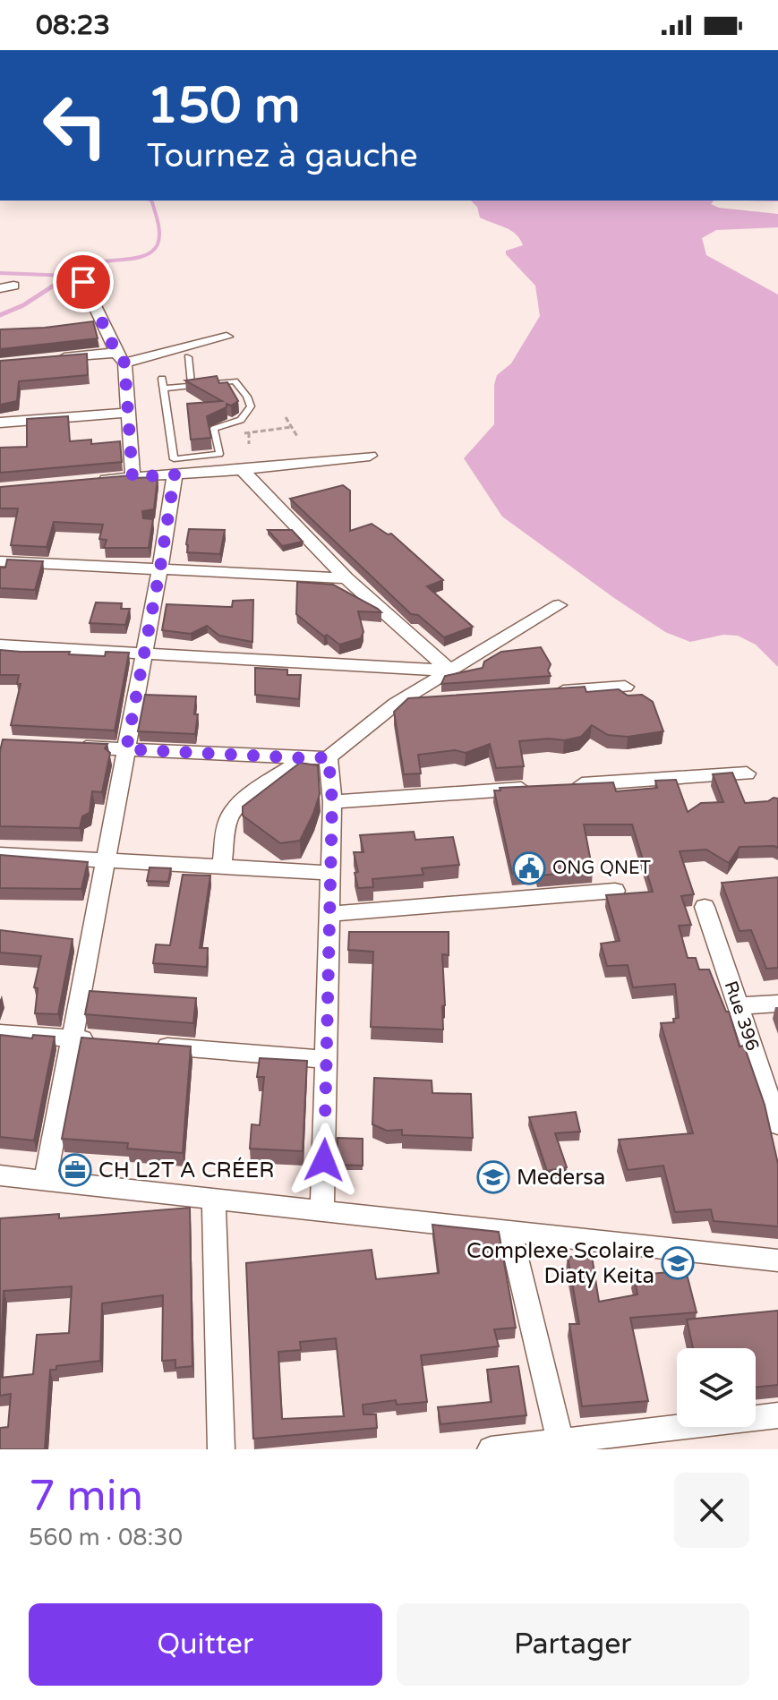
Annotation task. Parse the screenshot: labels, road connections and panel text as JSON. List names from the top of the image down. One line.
{"streets":{"street":["Rue 396"]},"places":{"public building":["ONG QNET"],"office":["CH L2T A CRÉER"],"school or university":["Medersa","Complexe Scolaire Diaty Keita"]},"page":{"status":"08:23","turn":["150 m","Tournez à gauche"],"heading":["7 min","560 m · 08:30"],"buttons":["Quitter","Partager"]}}
